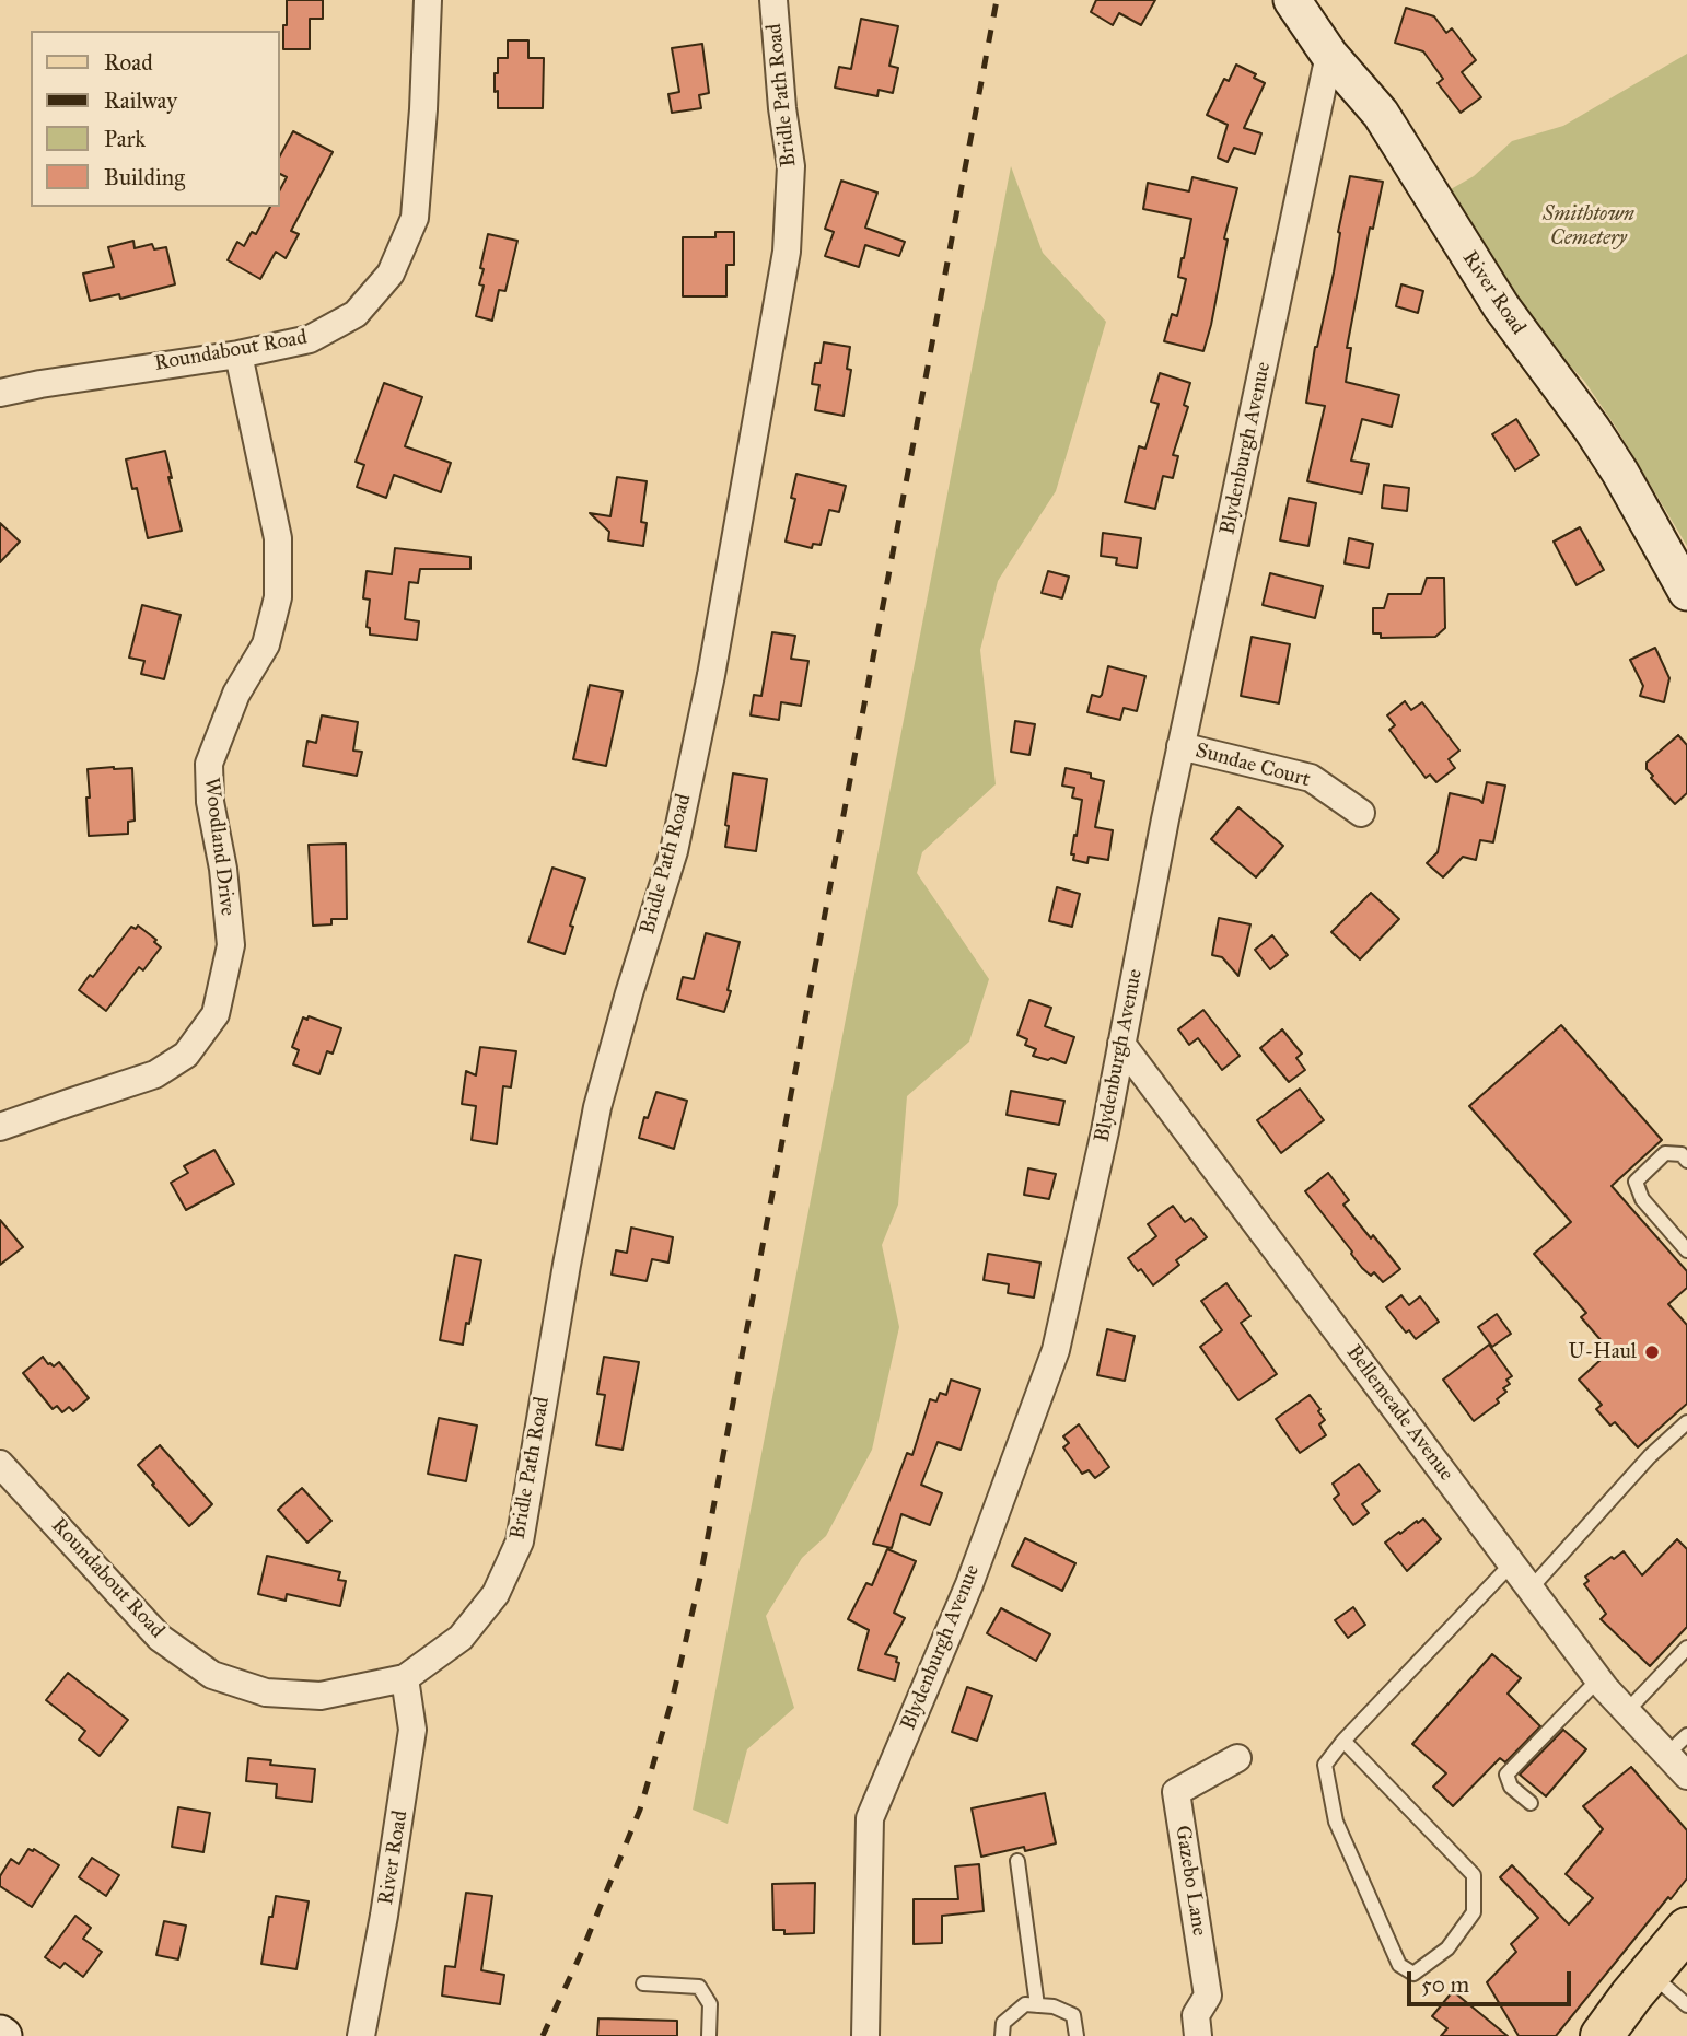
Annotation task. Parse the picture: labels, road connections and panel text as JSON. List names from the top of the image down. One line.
{"streets":{"street":["Bridle Path Road","River Road","Roundabout Road","Blydenburgh Avenue","Sundae Court","Woodland Drive","Bellemeade Avenue","Gazebo Lane"]},"crossings":[["Bridle Path Road","River Road"],["Bridle Path Road","Roundabout Road"],["River Road","Roundabout Road"],["River Road","Blydenburgh Avenue"],["Roundabout Road","Woodland Drive"],["Blydenburgh Avenue","Sundae Court"],["Blydenburgh Avenue","Bellemeade Avenue"]],"parks":["Smithtown Cemetery"],"places":["U-Haul"],"legend":["Road","Railway","Park","Building"],"scale_bar":"50 m"}
